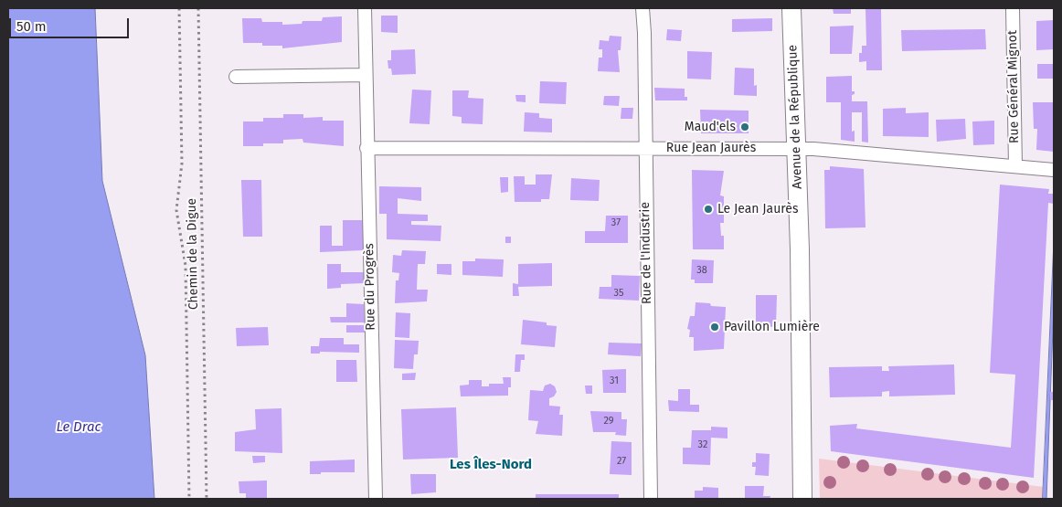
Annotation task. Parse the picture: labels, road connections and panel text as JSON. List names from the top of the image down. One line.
{"streets":{"street":["Rue Général Mignot","Avenue de la République","Rue Jean Jaurès","Rue de l'Industrie","Rue du Progrès"],"path":["Chemin de la Digue"]},"crossings":[["Rue Général Mignot","Rue Jean Jaurès"],["Avenue de la République","Rue Jean Jaurès"],["Rue Jean Jaurès","Rue de l'Industrie"],["Rue Jean Jaurès","Rue du Progrès"]],"districts":["Les Îles-Nord"],"water":["Le Drac"],"places":["Maud'els","Le Jean Jaurès","Pavillon Lumière"],"house_numbers":["37","38","35","31","29","32","27"],"scale_bar":"50 m"}
